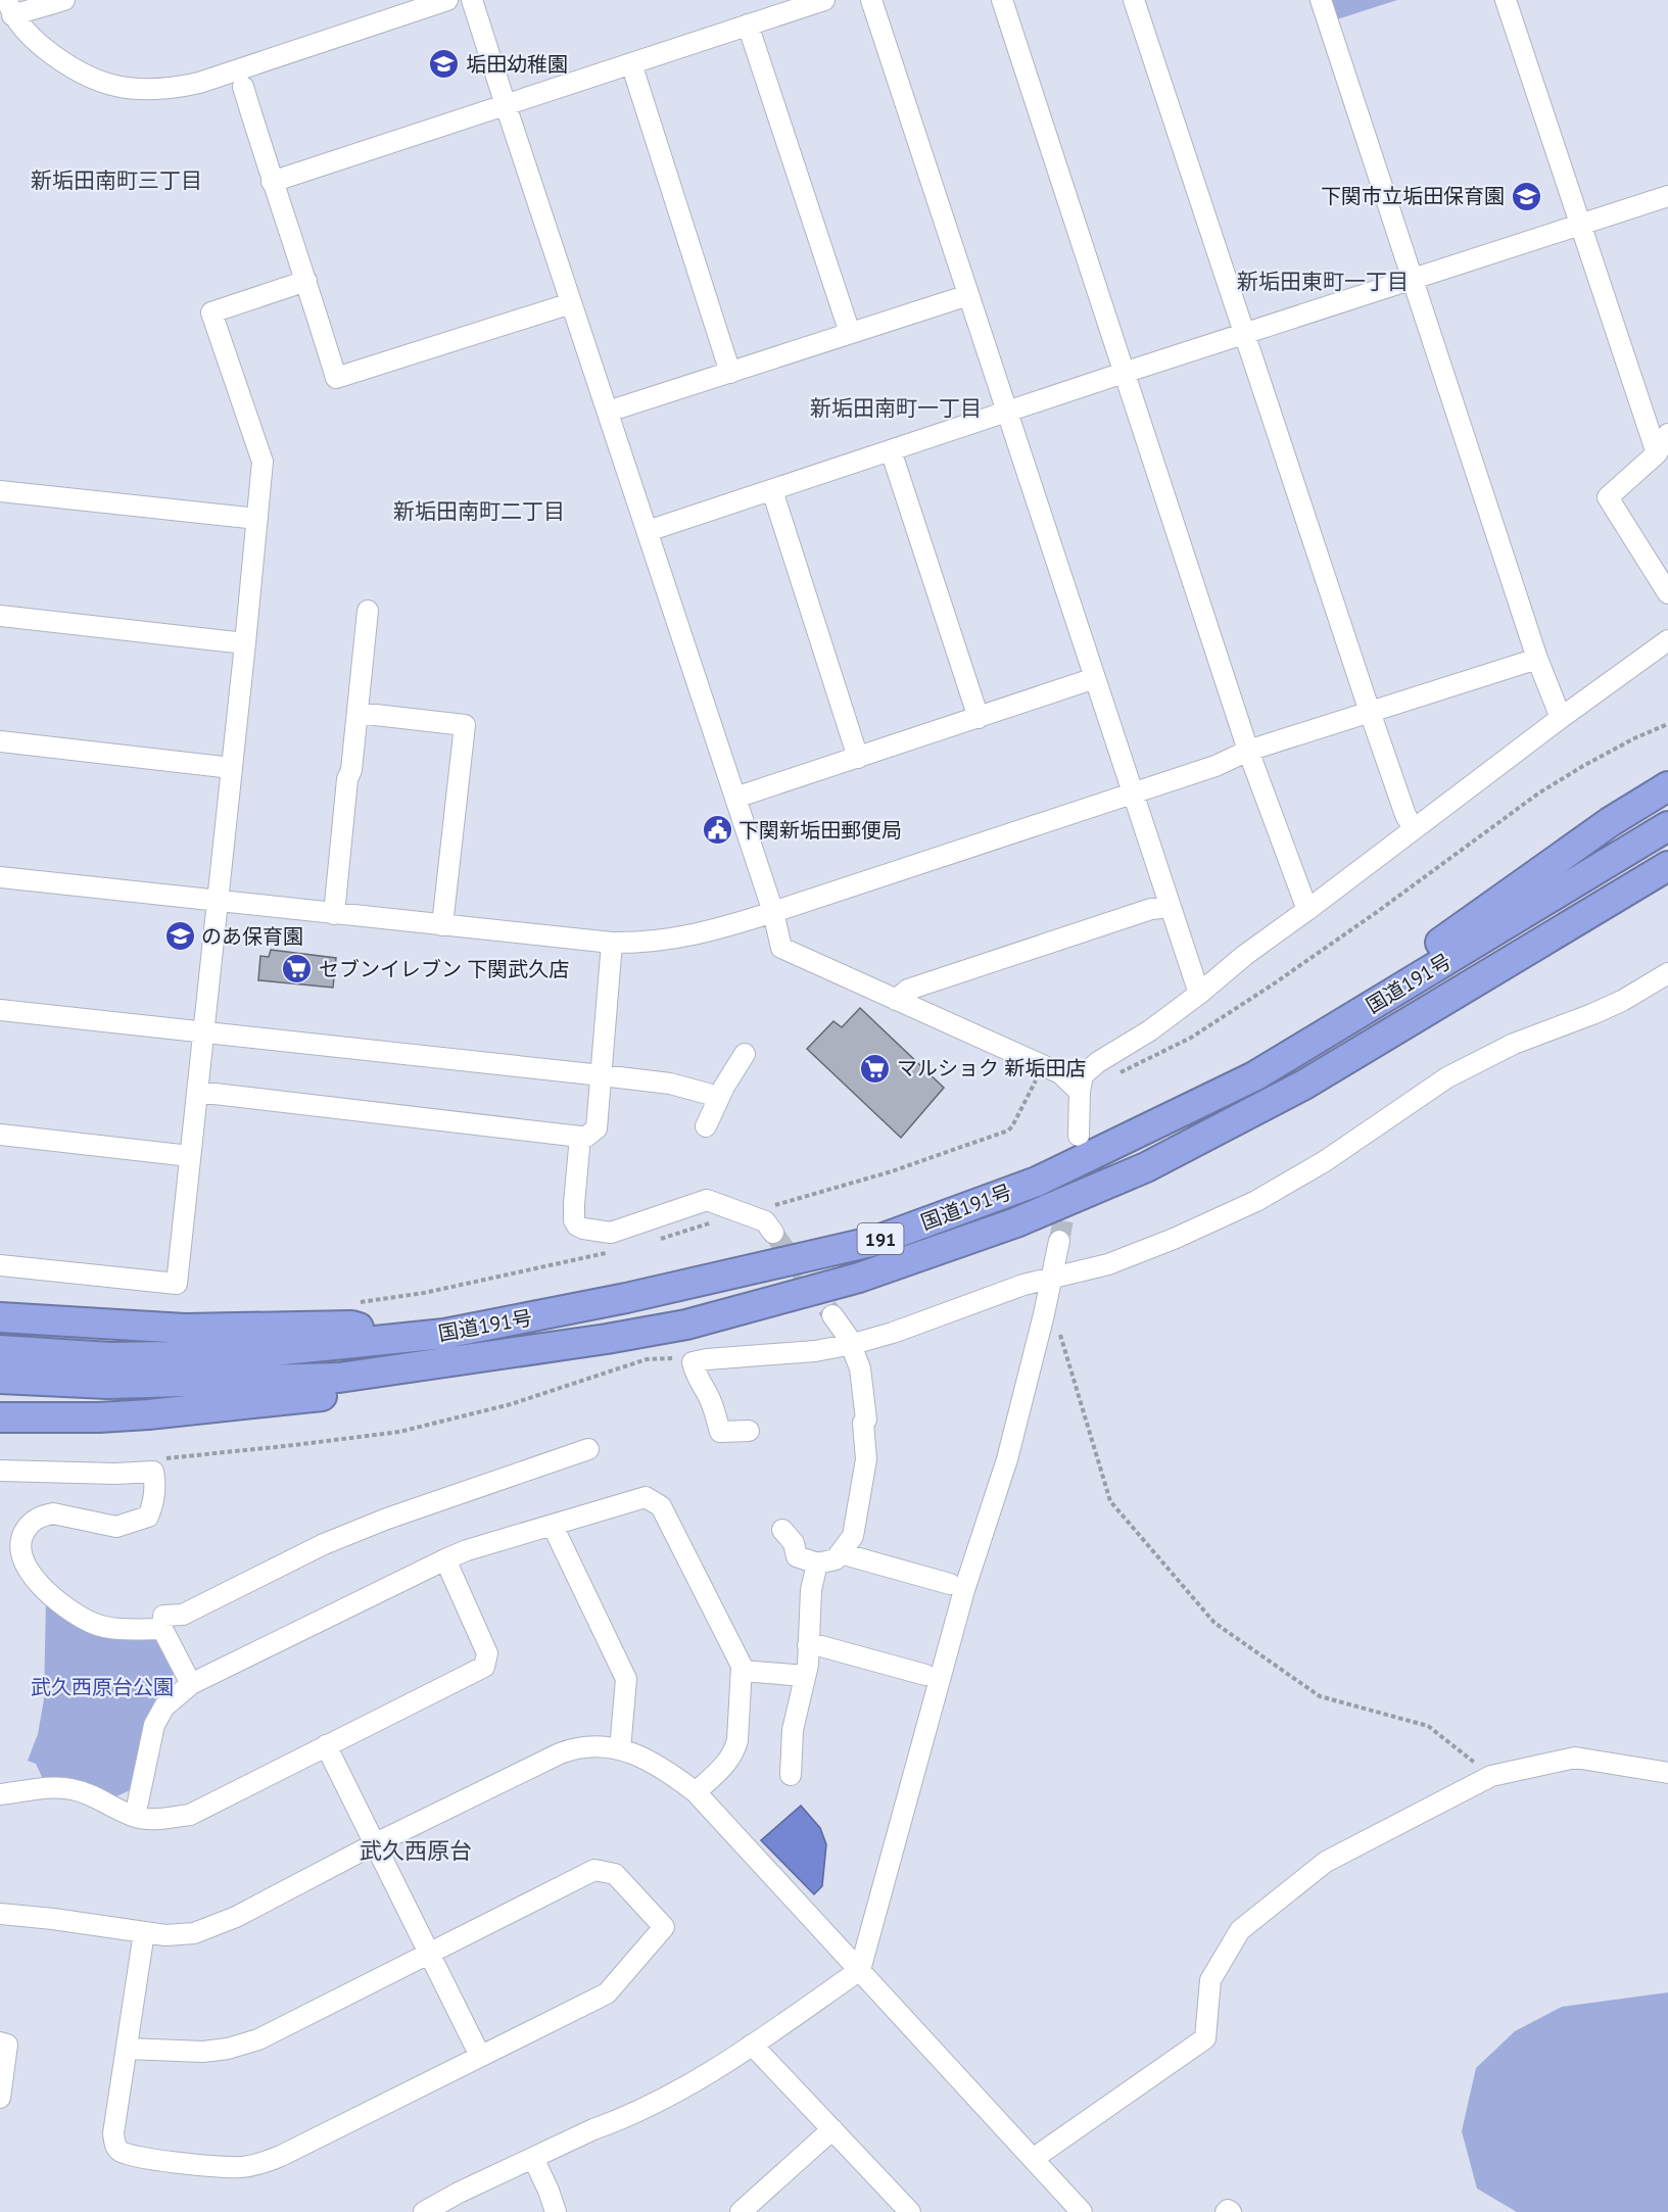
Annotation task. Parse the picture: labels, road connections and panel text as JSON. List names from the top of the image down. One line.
{"streets":{"highway":["国道191号","191"]},"districts":["新垢田南町三丁目","新垢田東町一丁目","新垢田南町一丁目","新垢田南町二丁目","武久西原台"],"parks":["武久西原台公園"],"places":{"school or university":["垢田幼稚園","下関市立垢田保育園","のあ保育園"],"public building":["下関新垢田郵便局"],"supermarket":["セブンイレブン 下関武久店","マルショク 新垢田店"]}}
